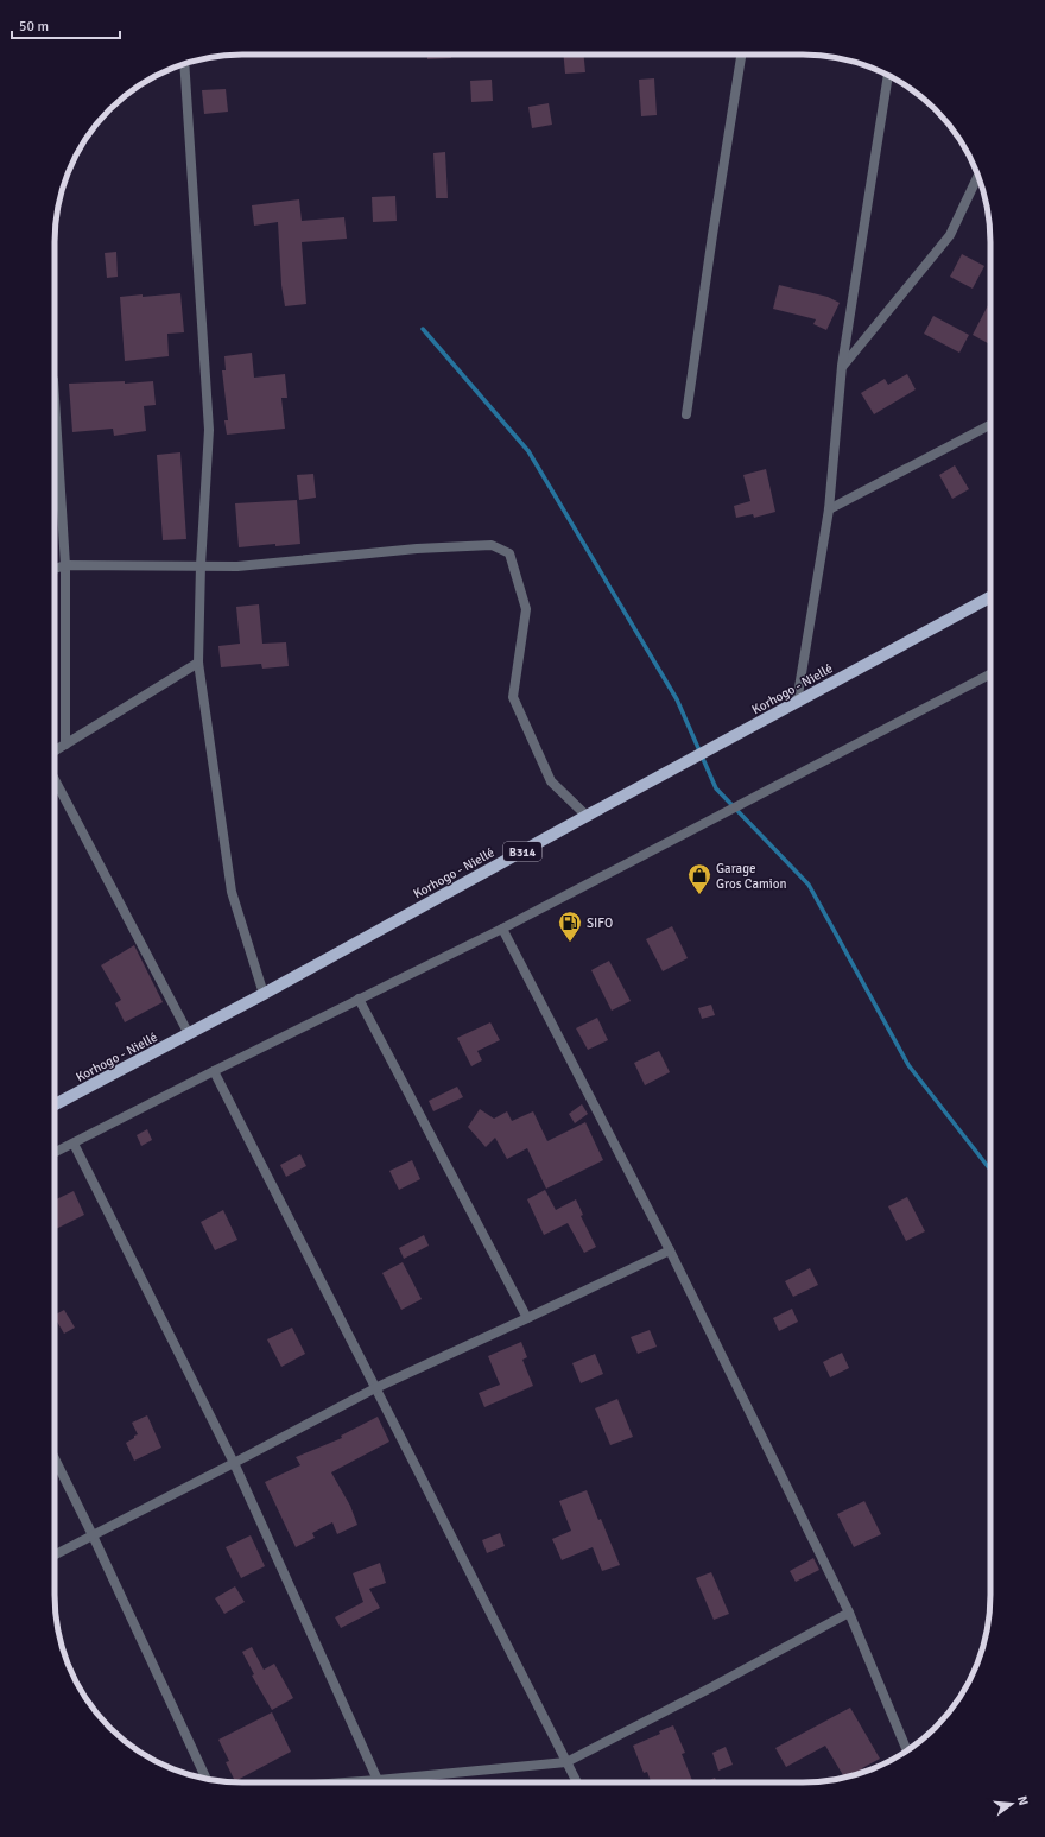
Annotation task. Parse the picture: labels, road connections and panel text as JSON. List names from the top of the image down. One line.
{"streets":{"main road":["Korhogo - Niellé","B314"]},"places":{"shop":["Garage Gros Camion"],"fuel station":["SIFO"]},"scale_bar":"50 m","north":"right"}
